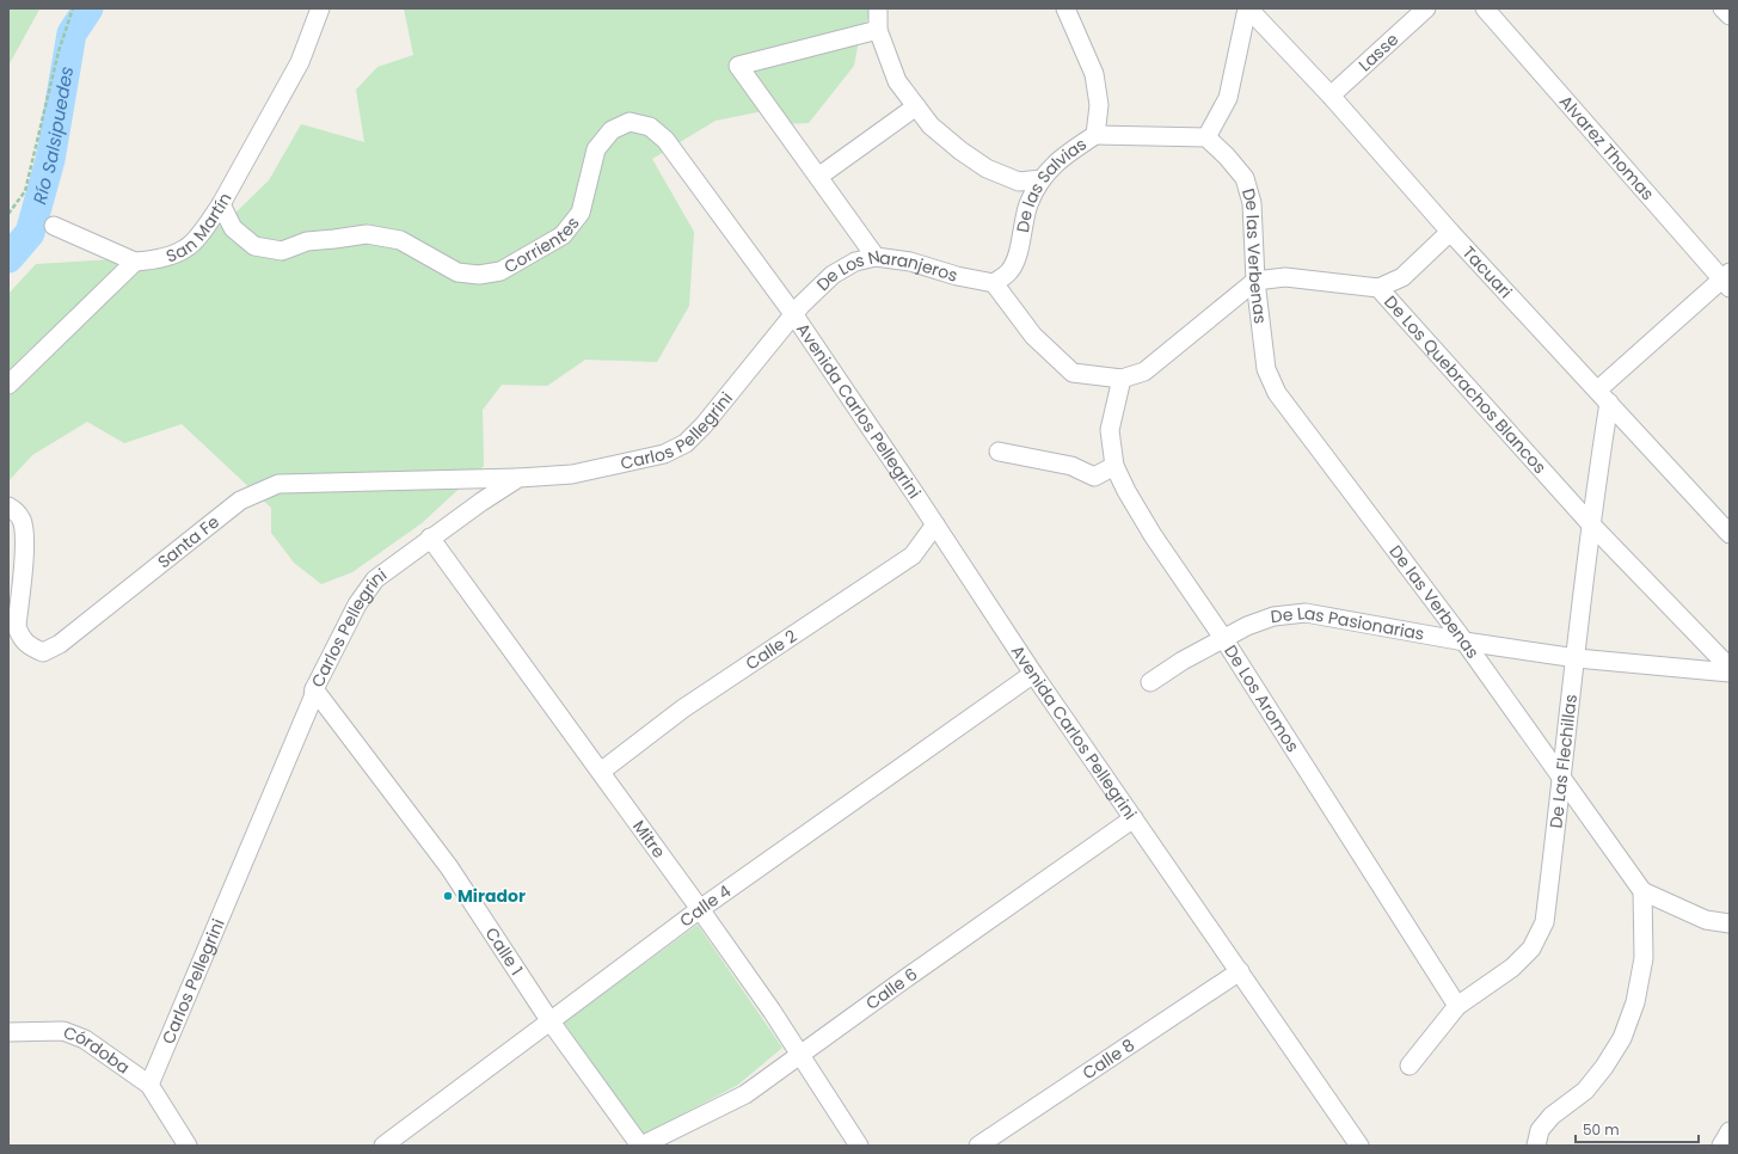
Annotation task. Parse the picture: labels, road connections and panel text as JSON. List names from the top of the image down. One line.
{"streets":{"street":["Lasse","Alvarez Thomas","De las Salvias","San Martín","Corrientes","De las Verbenas","Tacuari","De Los Naranjeros","De Los Quebrachos Blancos","Avenida Carlos Pellegrini","Carlos Pellegrini","Santa Fe","De Las Pasionarias","Calle 2","De Los Aromos","De Las Flechillas","Mitre","Calle 4","Calle 1","Calle 6","Córdoba","Calle 8"]},"crossings":[["Lasse","Tacuari"],["De las Salvias","De Los Naranjeros"],["San Martín","Corrientes"],["Corrientes","De Los Naranjeros"],["Corrientes","Avenida Carlos Pellegrini"],["Corrientes","Carlos Pellegrini"],["De las Verbenas","De Los Quebrachos Blancos"],["De las Verbenas","De Las Pasionarias"],["De las Verbenas","De Las Flechillas"],["Tacuari","De Las Flechillas"],["De Los Naranjeros","Avenida Carlos Pellegrini"],["De Los Naranjeros","Carlos Pellegrini"],["De Los Quebrachos Blancos","De Las Flechillas"],["Avenida Carlos Pellegrini","Carlos Pellegrini"],["Avenida Carlos Pellegrini","Calle 2"],["Avenida Carlos Pellegrini","Calle 4"],["Avenida Carlos Pellegrini","Calle 6"],["Avenida Carlos Pellegrini","Calle 8"],["Carlos Pellegrini","Santa Fe"],["Carlos Pellegrini","Mitre"],["Carlos Pellegrini","Calle 1"],["Carlos Pellegrini","Córdoba"],["De Las Pasionarias","De Los Aromos"],["De Las Pasionarias","De Las Flechillas"],["Calle 2","Mitre"],["De Los Aromos","De Las Flechillas"],["Mitre","Calle 4"],["Mitre","Calle 6"],["Calle 4","Calle 1"],["Calle 1","Calle 6"]],"water":["Río Salsipuedes"],"places":["Mirador"],"scale_bar":"50 m"}
